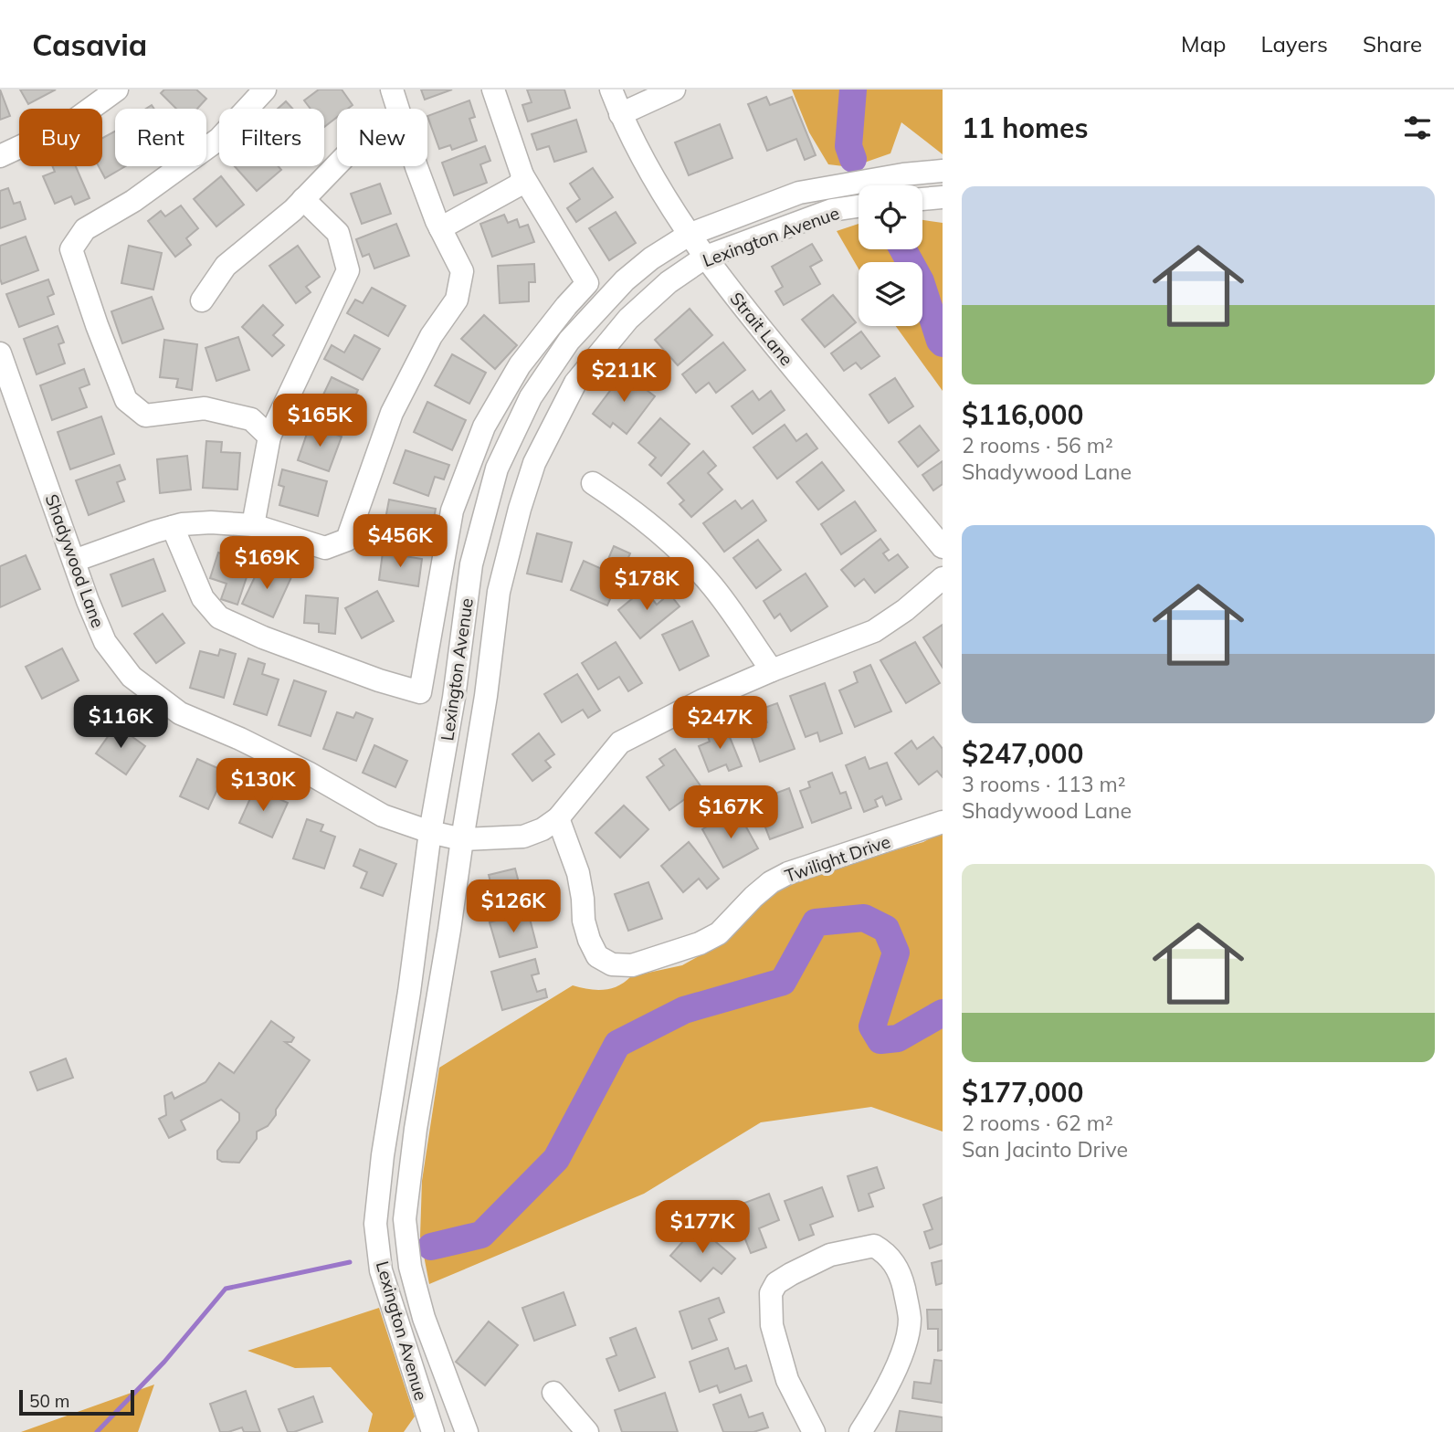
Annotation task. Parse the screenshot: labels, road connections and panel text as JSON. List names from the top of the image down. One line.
{"streets":{"street":["Lexington Avenue","Strait Lane","Shadywood Lane","Twilight Drive"]},"crossings":[["Lexington Avenue","Strait Lane"],["Lexington Avenue","Shadywood Lane"],["Shadywood Lane","Twilight Drive"]],"scale_bar":"50 m","page":{"header":"Casavia","nav":["Map","Layers","Share"],"heading":"11 homes","chip":["Buy","Rent","Filters","New"],"list":[{"name":"$116,000","note":"2 rooms · 56 m² · Shadywood Lane"},{"name":"$247,000","note":"3 rooms · 113 m² · Shadywood Lane"},{"name":"$177,000","note":"2 rooms · 62 m² · San Jacinto Drive"}],"price":["$211K","$165K","$456K","$169K","$178K","$116K","$247K","$130K","$167K","$126K","$177K"],"scale":"50 m"}}
